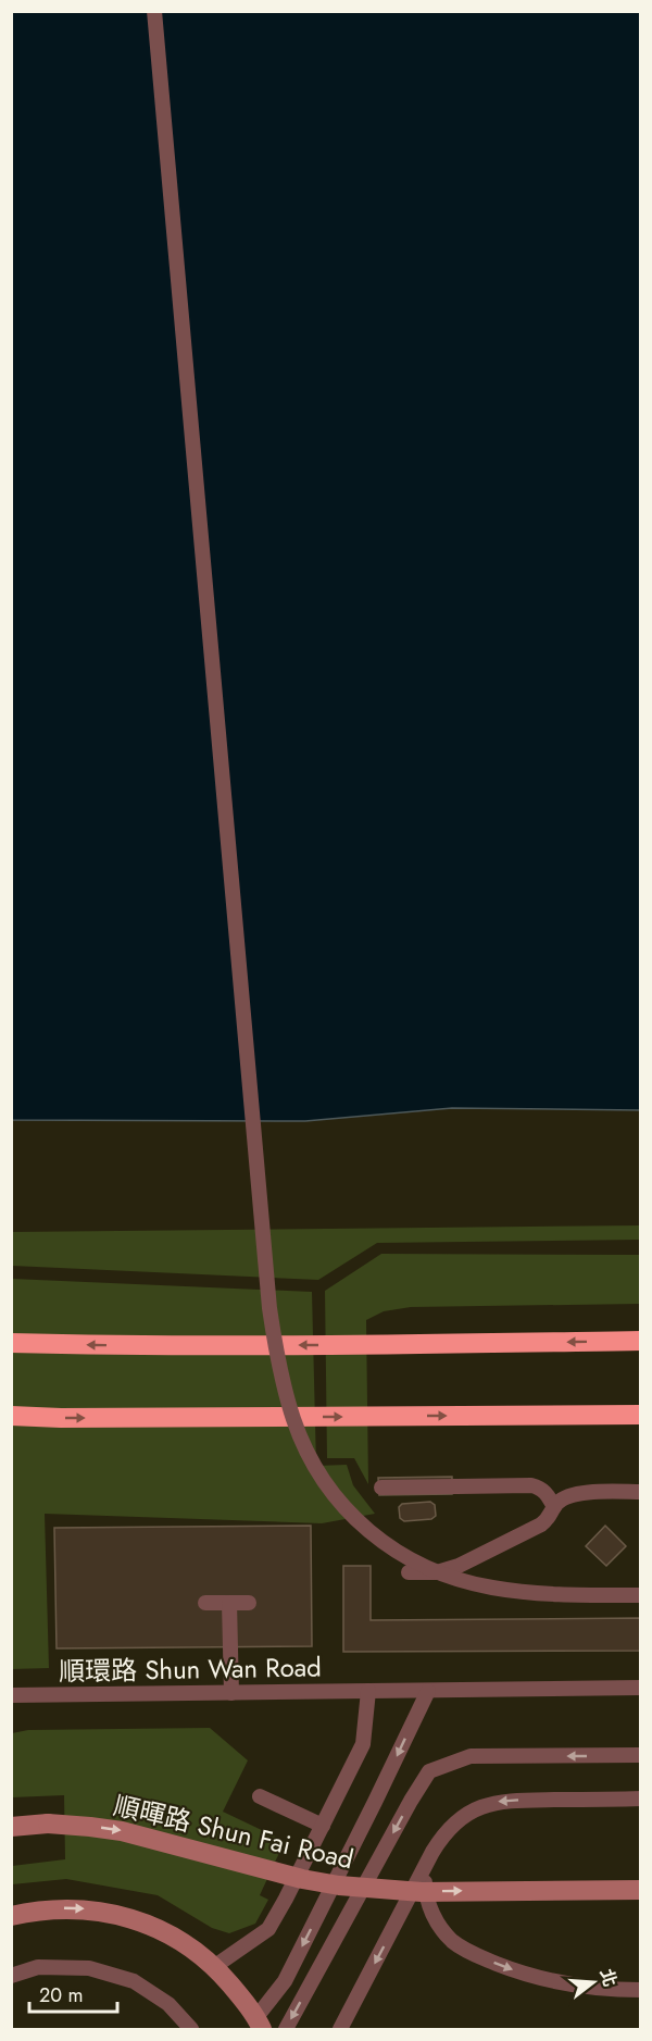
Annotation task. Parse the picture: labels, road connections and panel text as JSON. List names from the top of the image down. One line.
{"streets":{"street":["順暉路 Shun Fai Road"],"lane":["順環路 Shun Wan Road"]},"scale_bar":"20 m","north":"right"}
